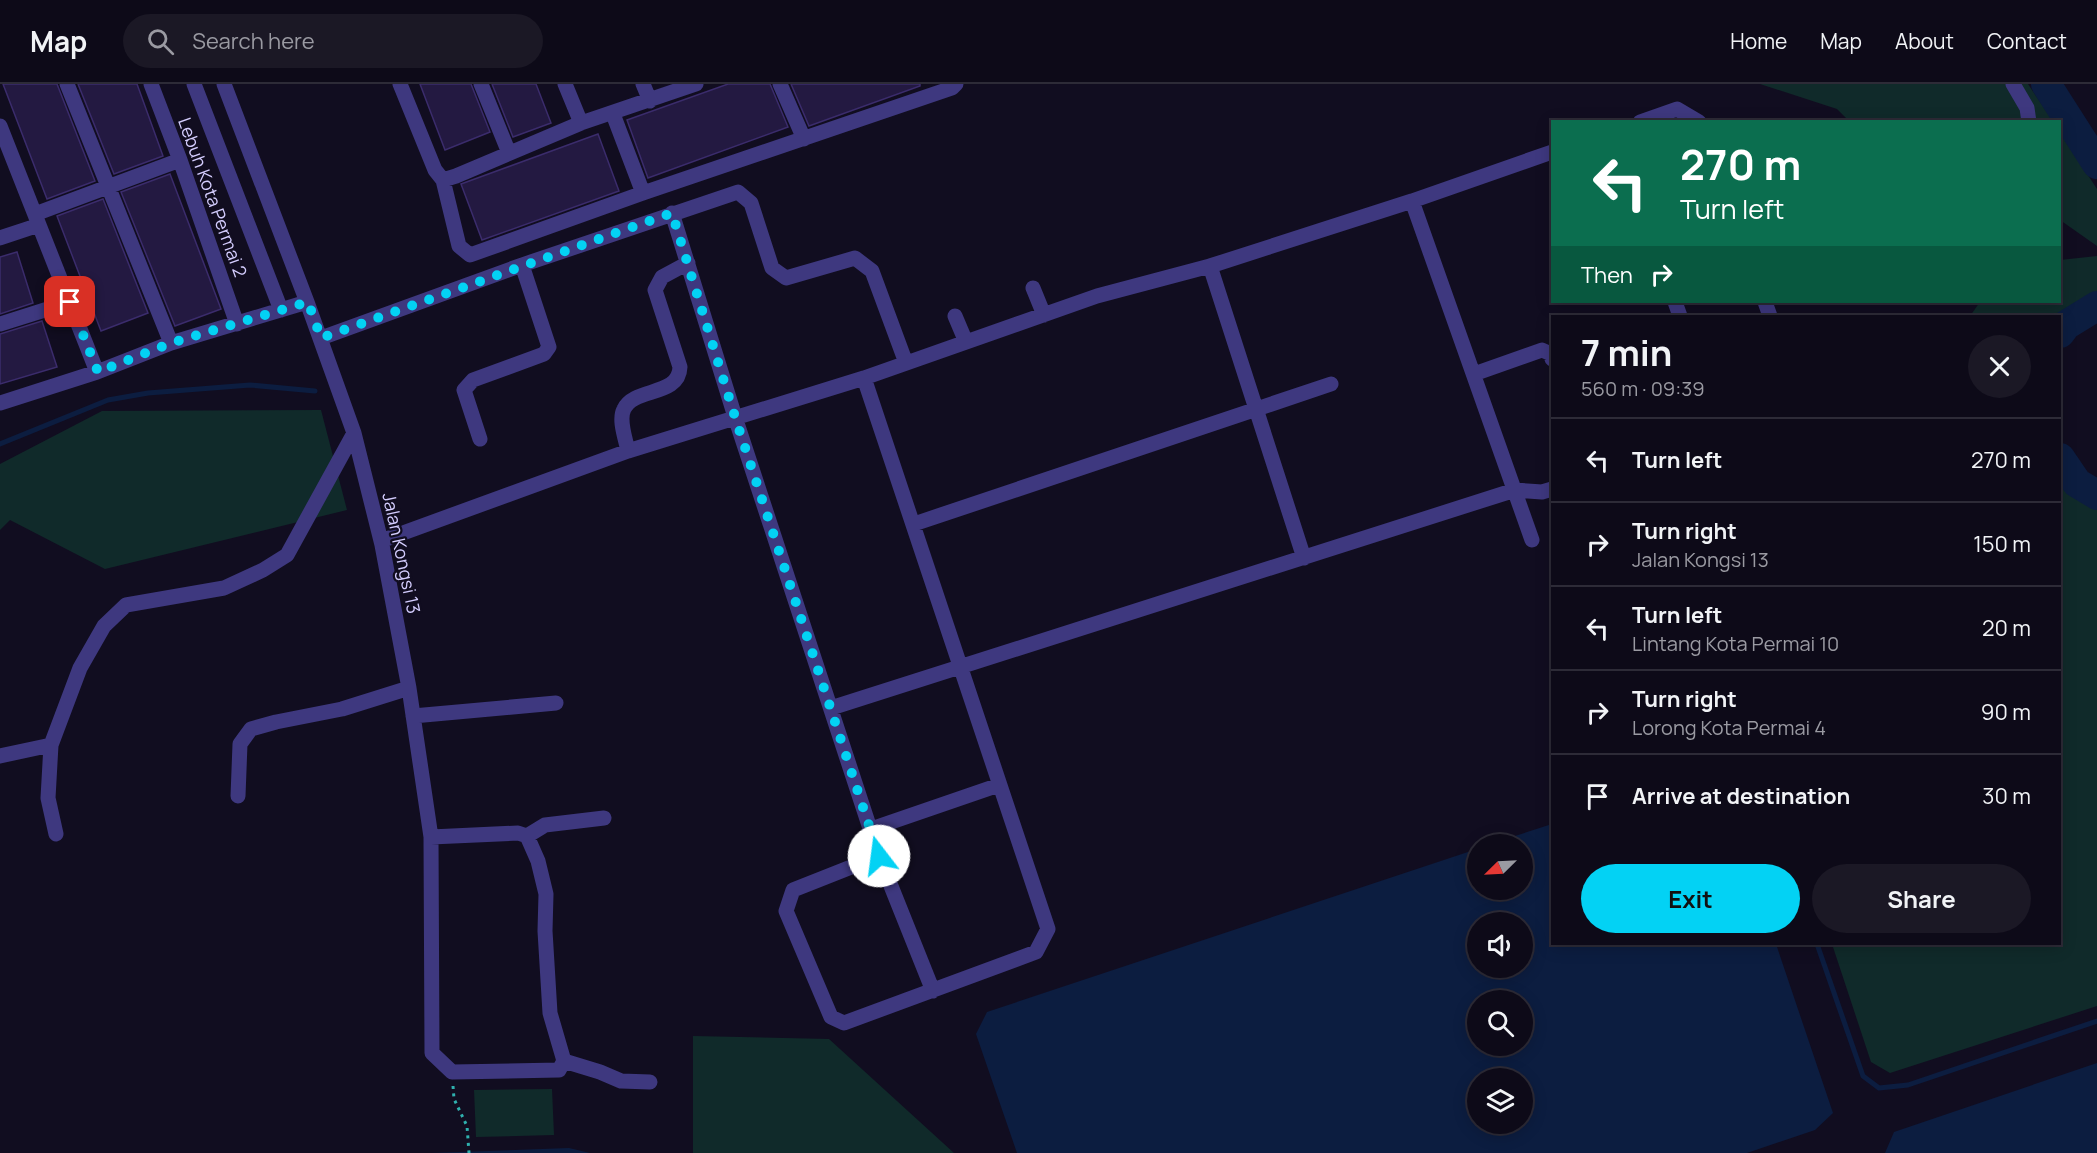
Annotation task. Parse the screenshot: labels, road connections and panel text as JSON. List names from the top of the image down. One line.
{"streets":{"street":["Lebuh Kota Permai 2","Jalan Kongsi 13"]},"north":"bottom left","page":{"header":"Map","search":"Search here","nav":["Home","Map","About","Contact"],"turn":["270 m","Turn left"],"then":"Then","heading":["7 min","560 m · 09:39"],"list":[{"name":"Turn left","value":"270 m"},{"name":"Turn right","note":"Jalan Kongsi 13","value":"150 m"},{"name":"Turn left","note":"Lintang Kota Permai 10","value":"20 m"},{"name":"Turn right","note":"Lorong Kota Permai 4","value":"90 m"},{"name":"Arrive at destination","value":"30 m"}],"buttons":["Exit","Share"]}}
